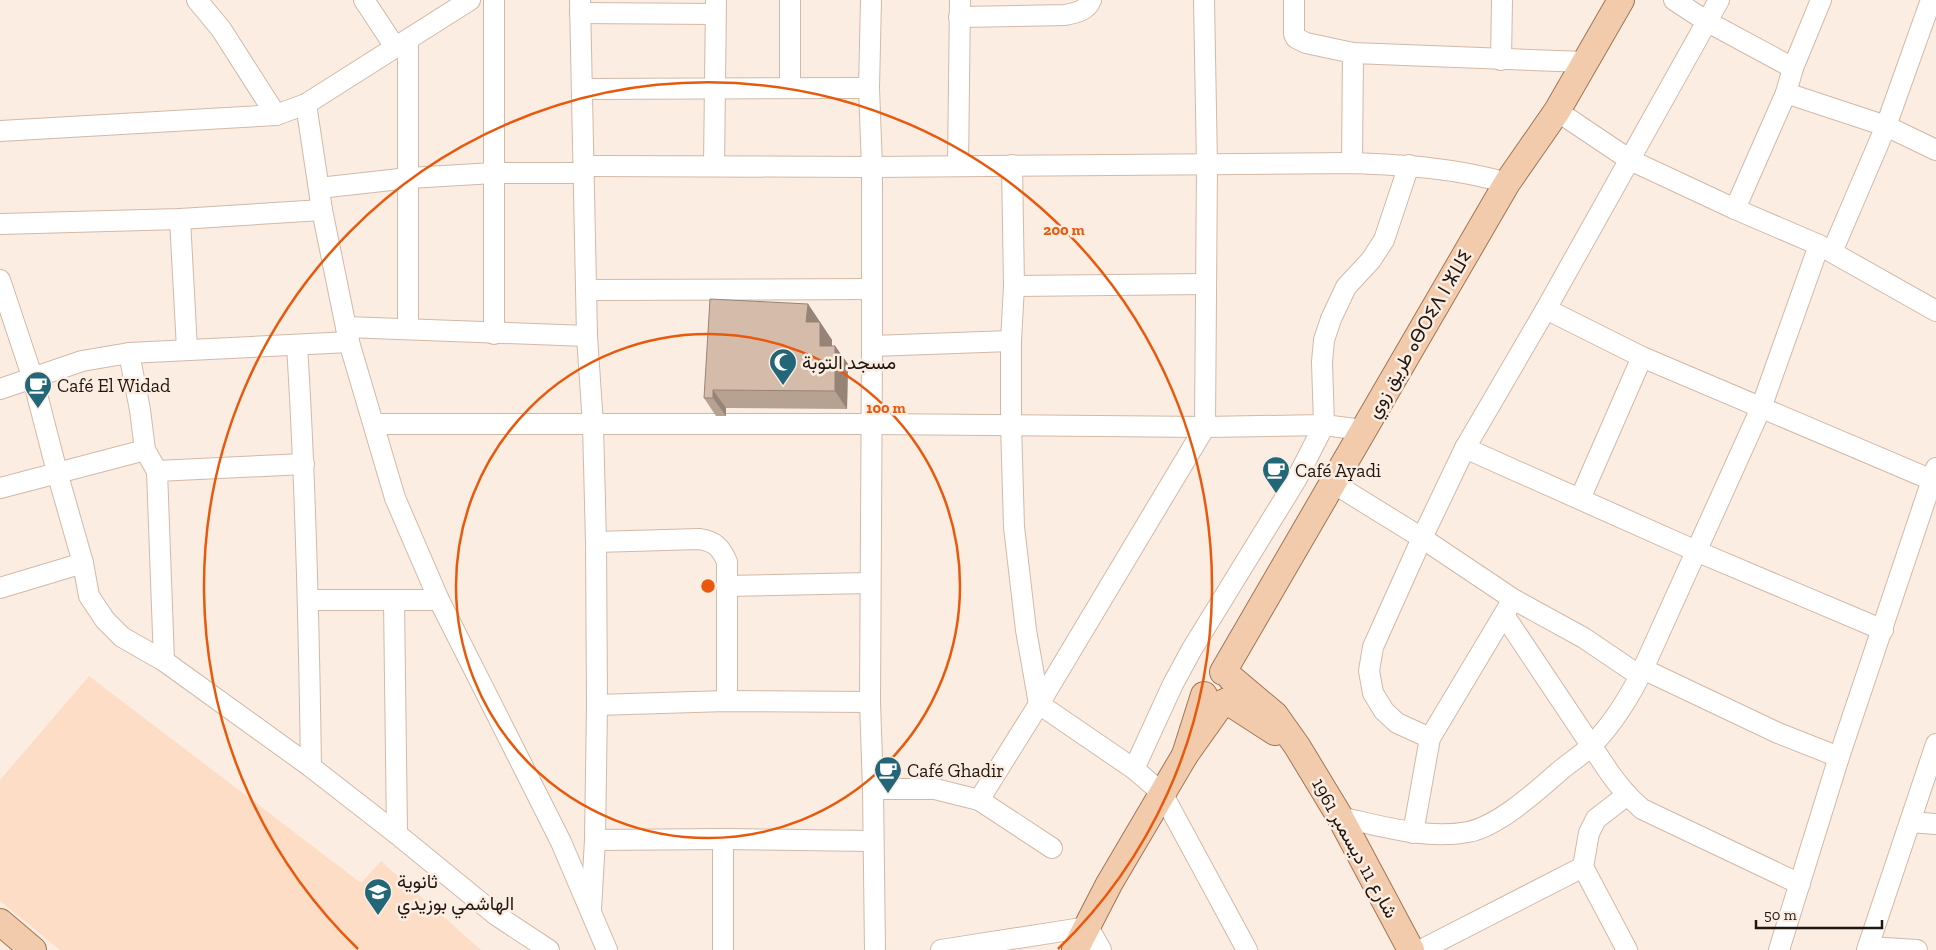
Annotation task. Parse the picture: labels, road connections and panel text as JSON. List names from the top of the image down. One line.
{"streets":{"main road":["طريق زوي ⴰⴱⵔⵉⴷ ⵏ ⵣⵡⵉ","شارع 11 ديسمبر 1961"]},"crossings":[["طريق زوي ⴰⴱⵔⵉⴷ ⵏ ⵣⵡⵉ","شارع 11 ديسمبر 1961"]],"places":{"mosque":["مسجد التوبة"],"cafe":["Café El Widad","Café Ayadi","Café Ghadir"],"school or university":["ثانوية الهاشمي بوزيدي"]},"scale_bar":"50 m","rings":["200 m","100 m"]}
